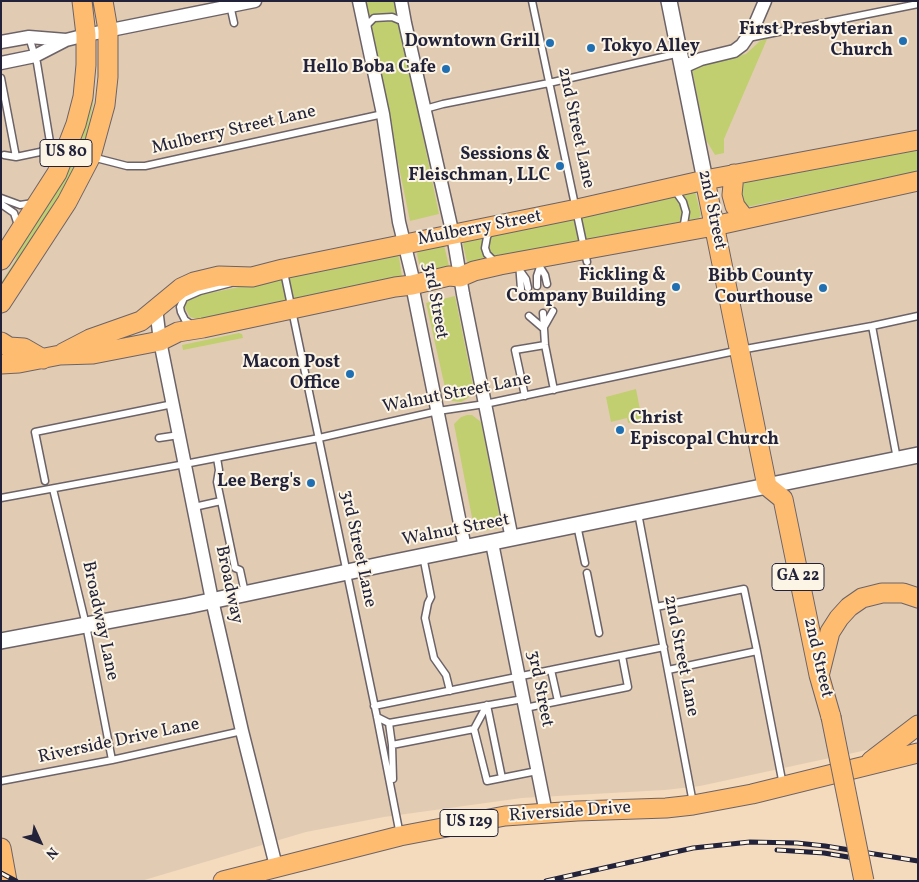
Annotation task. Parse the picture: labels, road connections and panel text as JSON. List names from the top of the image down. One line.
{"streets":{"main road":["US 80","2nd Street","Mulberry Street","GA 22","Riverside Drive","US 129"],"street":["3rd Street","Walnut Street","Broadway"],"lane":["2nd Street Lane","Mulberry Street Lane","Walnut Street Lane","3rd Street Lane","Broadway Lane","Riverside Drive Lane"]},"crossings":[["2nd Street Lane","Mulberry Street"],["2nd Street Lane","Walnut Street"],["2nd Street Lane","Riverside Drive"],["Mulberry Street Lane","US 80"],["Mulberry Street Lane","3rd Street"],["2nd Street","Mulberry Street"],["2nd Street","Walnut Street Lane"],["2nd Street","Walnut Street"],["Mulberry Street","3rd Street"],["Mulberry Street","3rd Street Lane"],["Mulberry Street","Broadway"],["3rd Street","Walnut Street Lane"],["3rd Street","Walnut Street"],["3rd Street","Riverside Drive"],["Walnut Street Lane","3rd Street Lane"],["Walnut Street Lane","Broadway"],["Walnut Street Lane","Broadway Lane"],["Walnut Street","3rd Street Lane"],["Walnut Street","Broadway"],["Walnut Street","Broadway Lane"],["3rd Street Lane","Riverside Drive"],["Broadway","Riverside Drive Lane"],["Broadway","Riverside Drive"],["Broadway Lane","Riverside Drive Lane"]],"places":["First Presbyterian Church","Downtown Grill","Tokyo Alley","Hello Boba Cafe","Sessions & Fleischman, LLC","Fickling & Company Building","Bibb County Courthouse","Macon Post Office","Christ Episcopal Church","Lee Berg's"],"north":"bottom right"}
